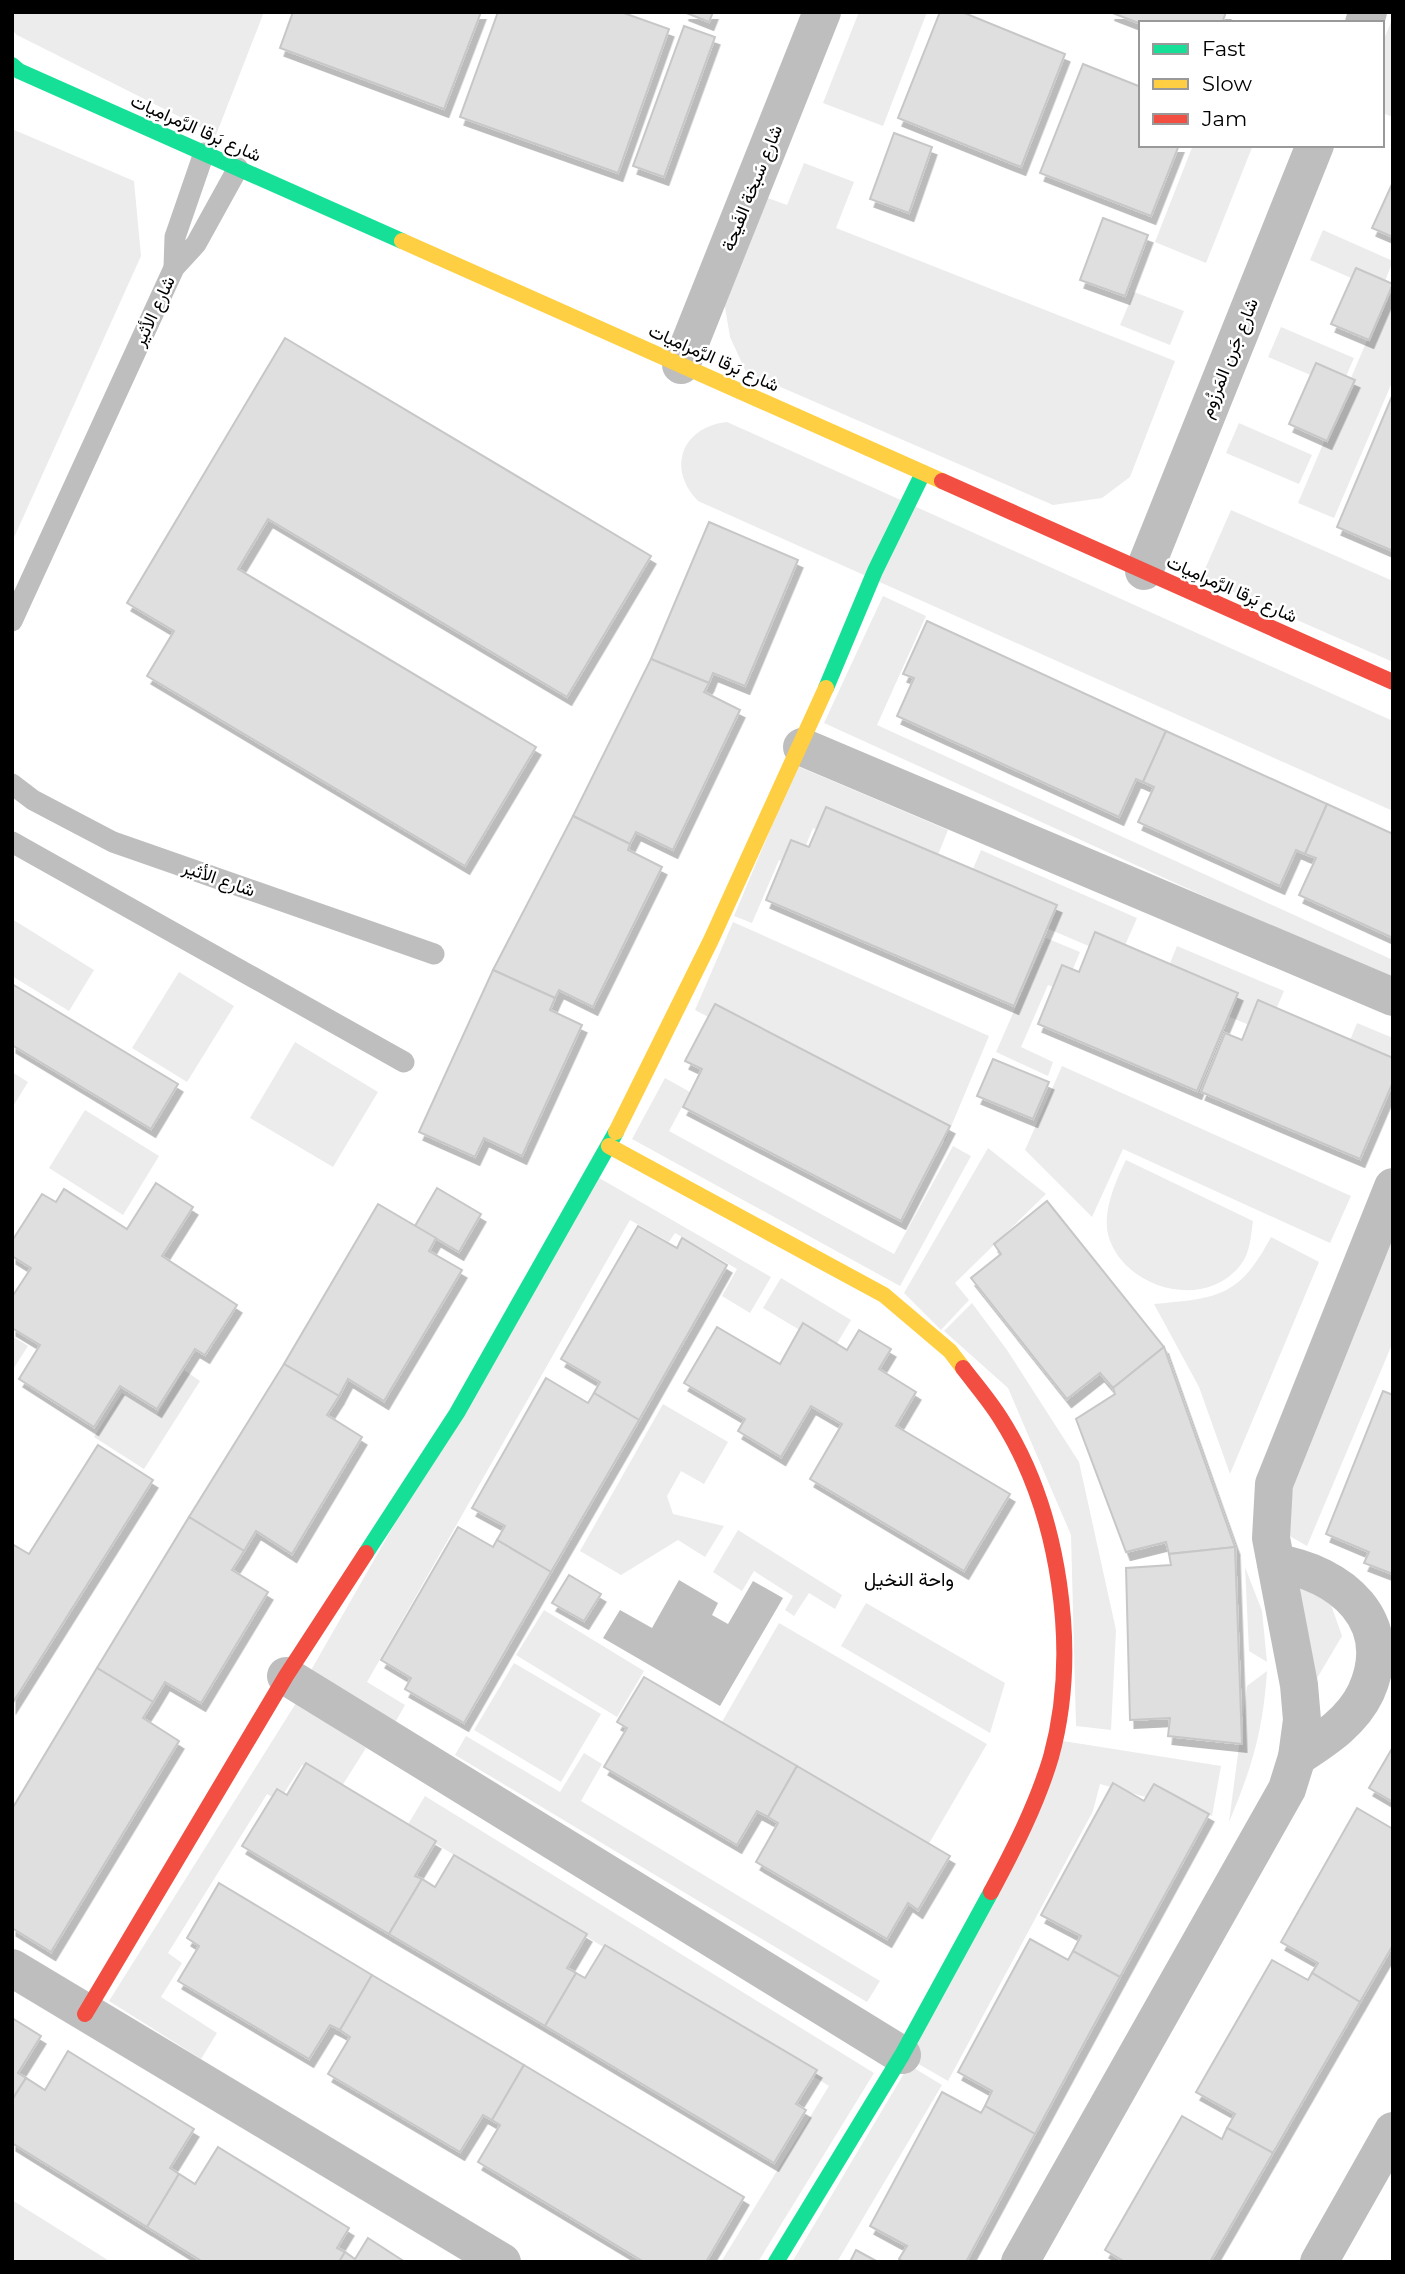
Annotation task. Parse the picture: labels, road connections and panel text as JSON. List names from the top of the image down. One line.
{"streets":{"street":["شارع بَرقا الرَّمرامِيات","شارع سَبخة الفَيحة","شارع جَرن المَرزُوم"],"lane":["شارع الأثير"]},"crossings":[["شارع بَرقا الرَّمرامِيات","شارع سَبخة الفَيحة"],["شارع بَرقا الرَّمرامِيات","شارع الأثير"],["شارع بَرقا الرَّمرامِيات","شارع جَرن المَرزُوم"]],"districts":["واحة النخيل"],"legend":["Fast","Slow","Jam"]}
